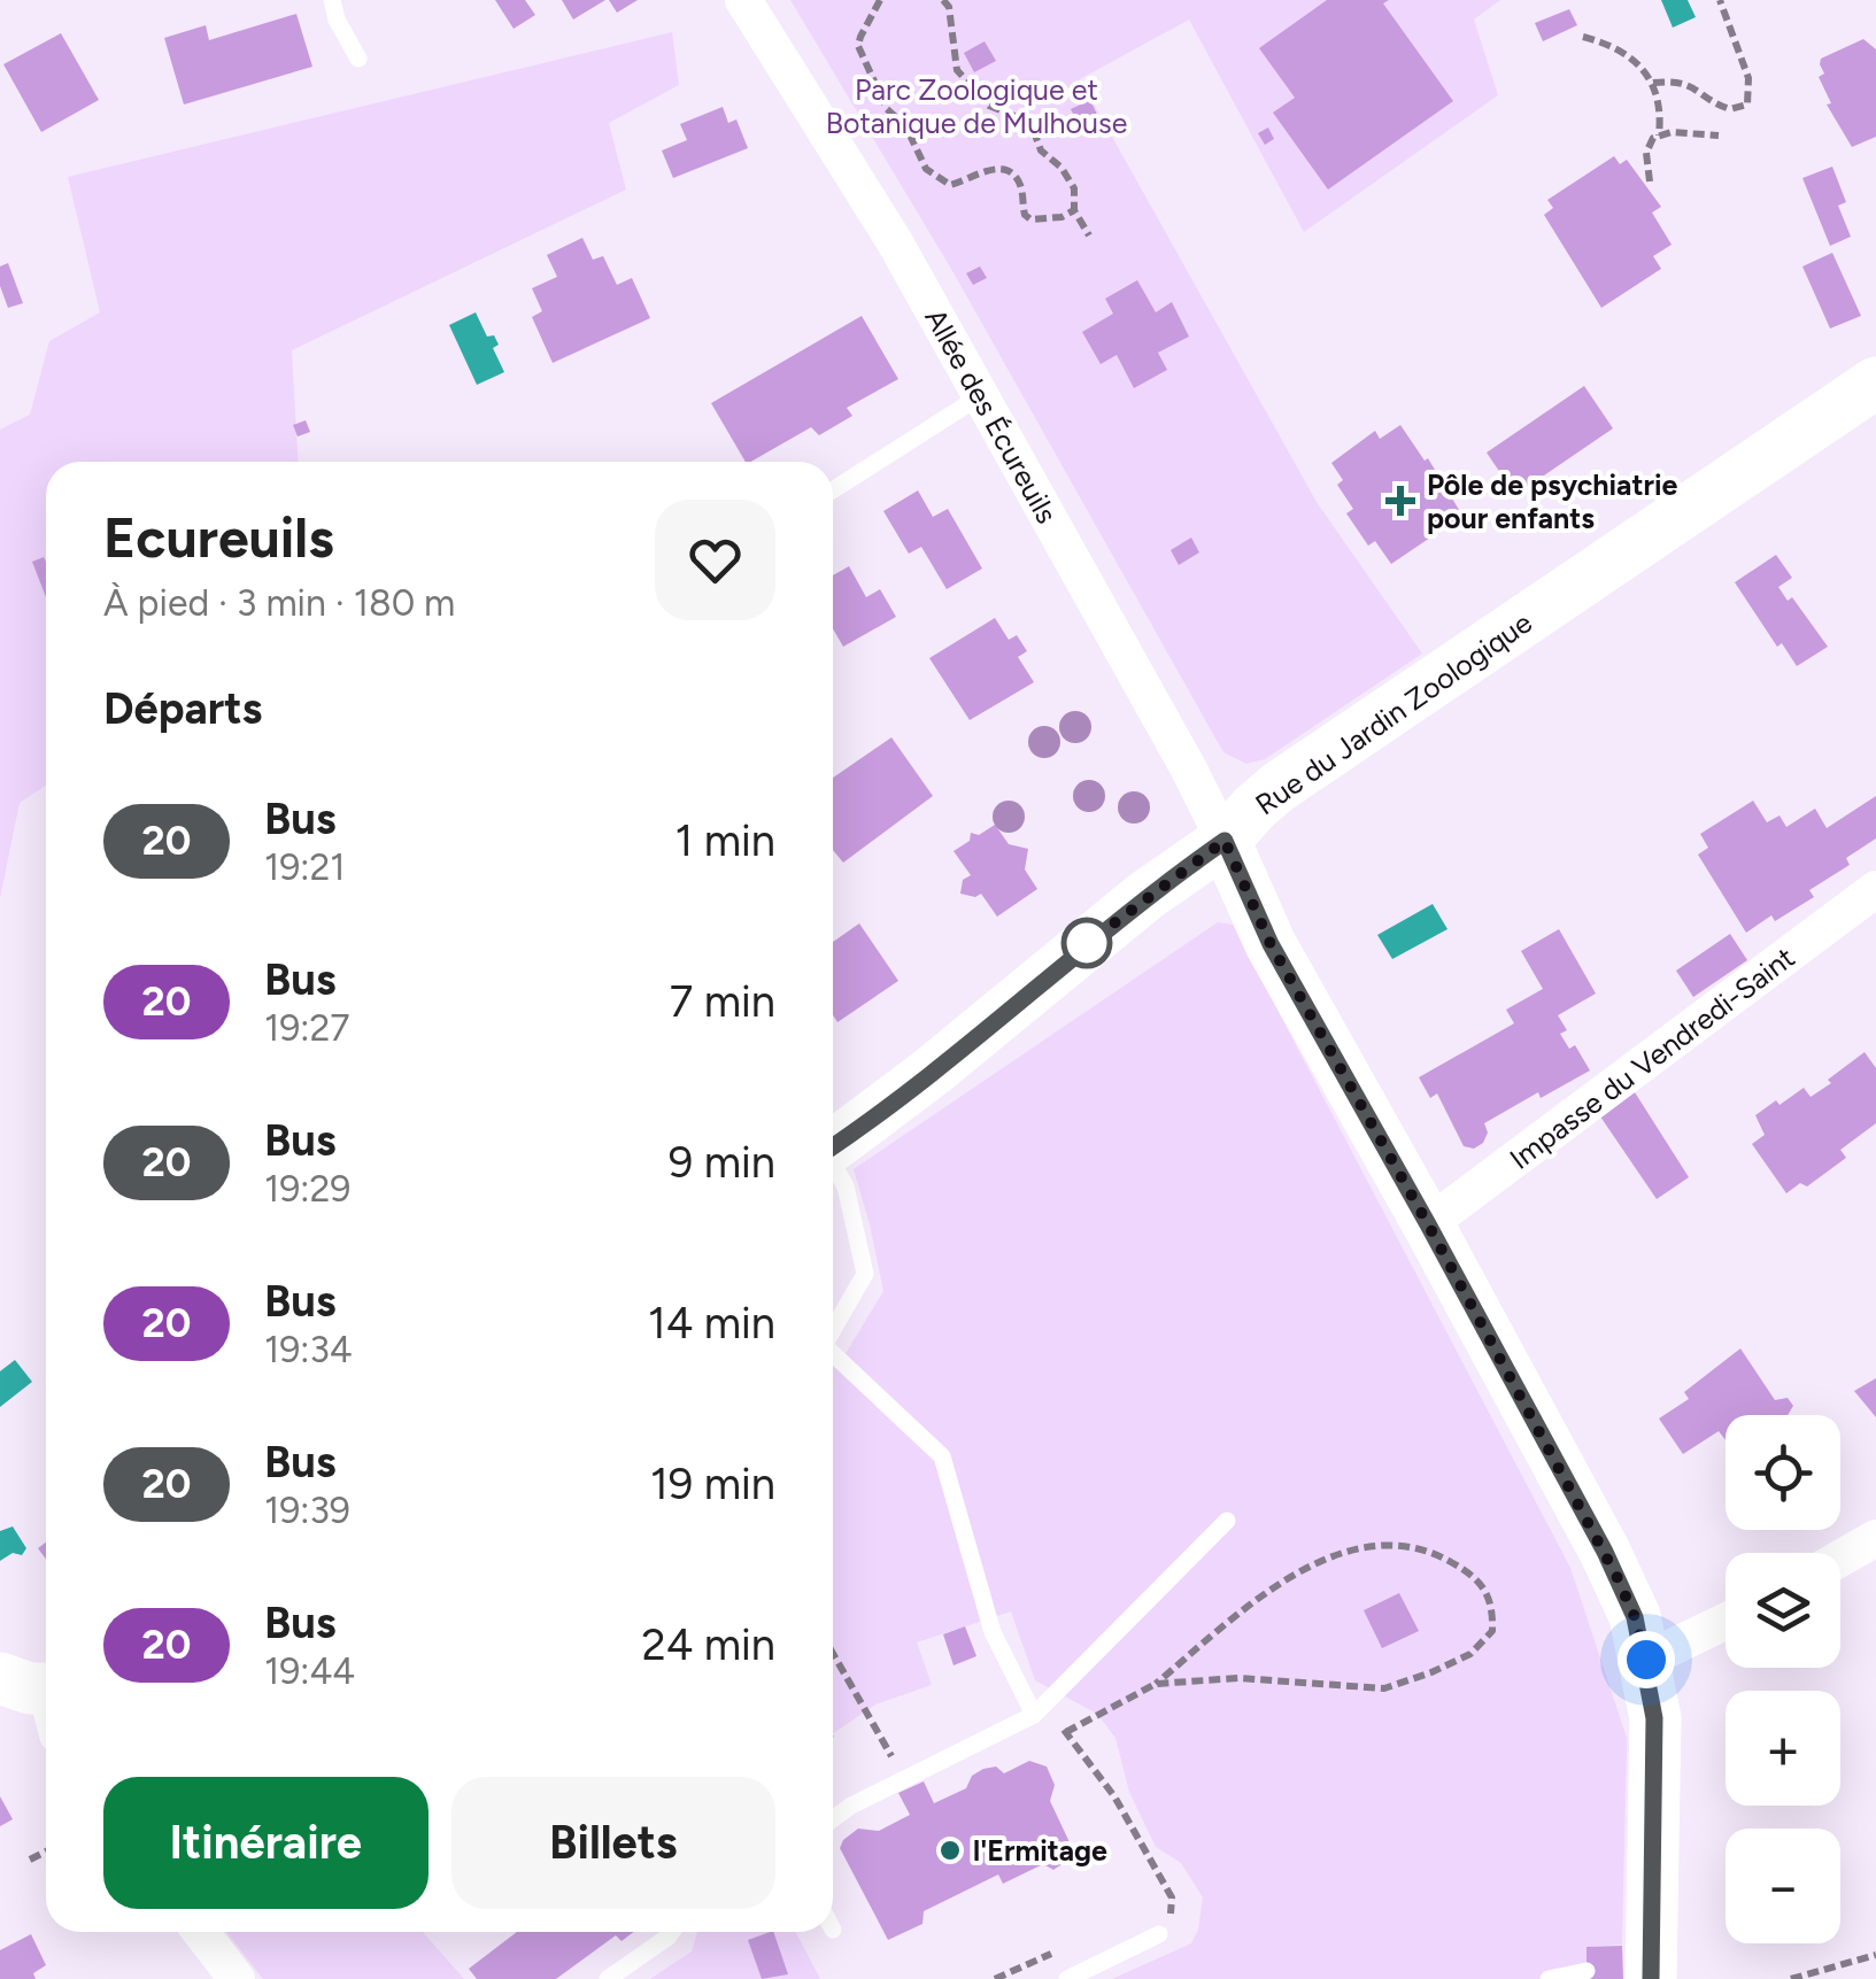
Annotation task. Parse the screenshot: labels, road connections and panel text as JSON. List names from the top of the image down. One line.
{"streets":{"main road":["Rue du Jardin Zoologique"],"street":["Allée des Écureuils","Impasse du Vendredi-Saint"]},"crossings":[["Allée des Écureuils","Rue du Jardin Zoologique"]],"parks":["Parc Zoologique et Botanique de Mulhouse"],"places":{"health":["Pôle de psychiatrie pour enfants"],"other":["l'Ermitage"]},"lines":["bus line 20"],"page":{"heading":[["Ecureuils","À pied · 3 min · 180 m"],"Départs"],"list":[{"mark":"20","name":"Bus","note":"19:21","value":"1 min"},{"mark":"20","name":"Bus","note":"19:27","value":"7 min"},{"mark":"20","name":"Bus","note":"19:29","value":"9 min"},{"mark":"20","name":"Bus","note":"19:34","value":"14 min"},{"mark":"20","name":"Bus","note":"19:39","value":"19 min"},{"mark":"20","name":"Bus","note":"19:44","value":"24 min"}],"map_buttons":["+","−"],"buttons":["Itinéraire","Billets"]}}
